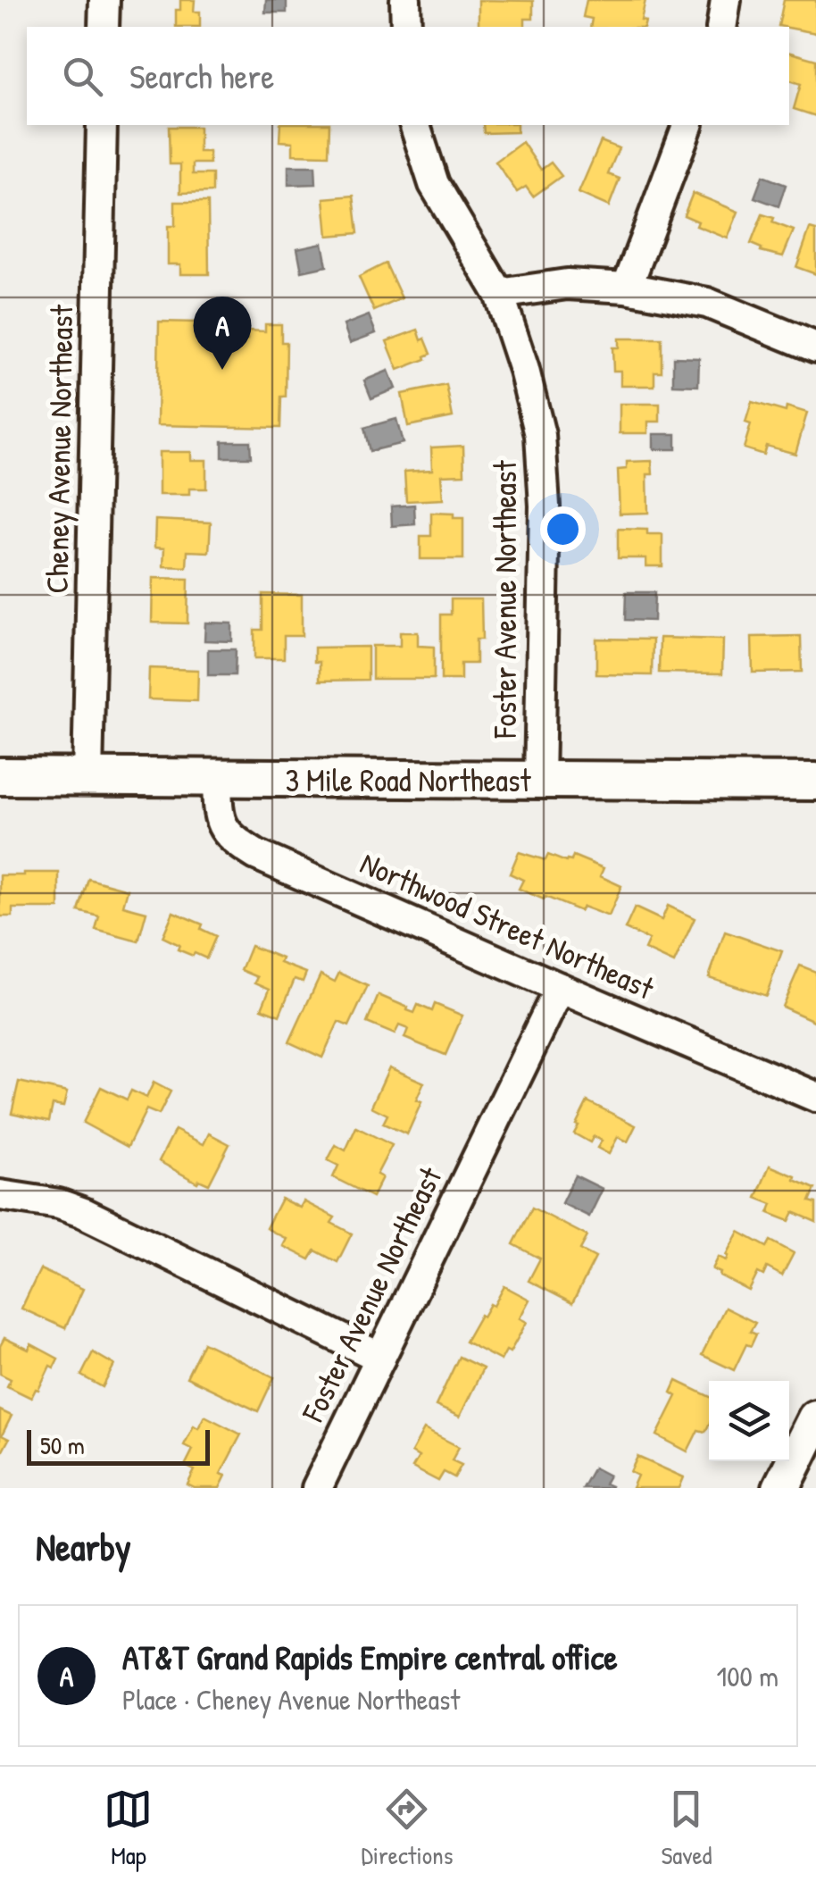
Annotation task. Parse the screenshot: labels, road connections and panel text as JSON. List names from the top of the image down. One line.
{"streets":{"main road":["3 Mile Road Northeast"],"street":["Cheney Avenue Northeast","Foster Avenue Northeast","Northwood Street Northeast"]},"crossings":[["Cheney Avenue Northeast","3 Mile Road Northeast"],["Foster Avenue Northeast","3 Mile Road Northeast"],["Foster Avenue Northeast","Northwood Street Northeast"],["3 Mile Road Northeast","Northwood Street Northeast"]],"scale_bar":"50 m","page":{"search":"Search here","pins":"A","scale":"50 m","heading":"Nearby","list":[{"mark":"A","name":"AT&T Grand Rapids Empire central office","note":"Place · Cheney Avenue Northeast","value":"100 m"}],"nav":["Map","Directions","Saved"]}}
